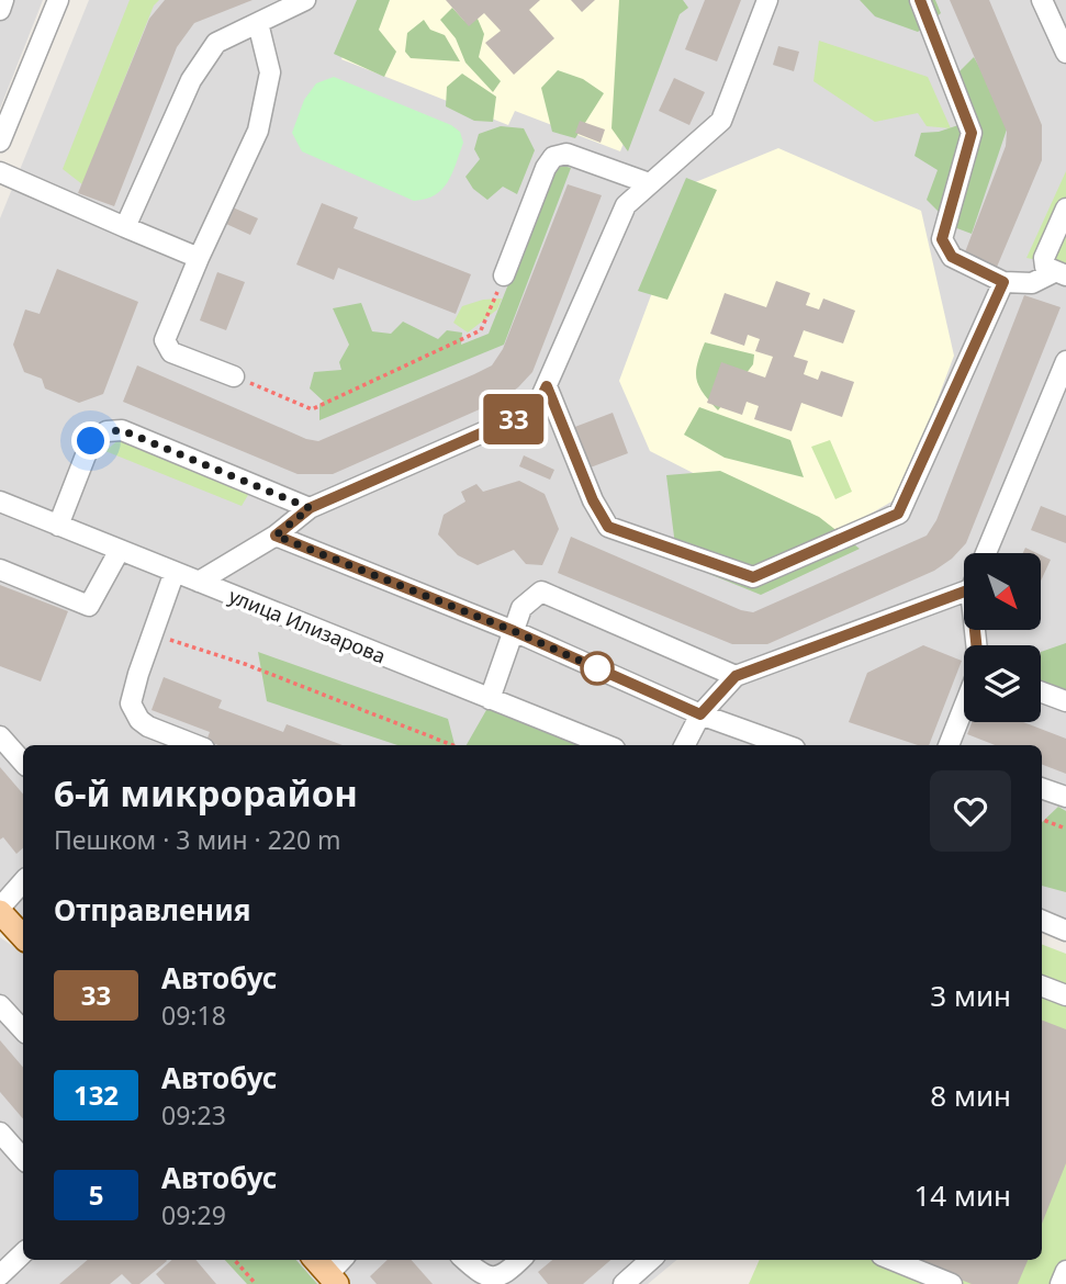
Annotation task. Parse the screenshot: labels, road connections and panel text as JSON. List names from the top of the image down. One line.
{"streets":{"street":["улица Илизарова"]},"lines":["bus line 33"],"north":"bottom right","page":{"on_map":"33","heading":[["6-й микрорайон","Пешком · 3 мин · 220 m"],"Отправления"],"list":[{"mark":"33","name":"Автобус","note":"09:18","value":"3 мин"},{"mark":"132","name":"Автобус","note":"09:23","value":"8 мин"},{"mark":"5","name":"Автобус","note":"09:29","value":"14 мин"}]}}
